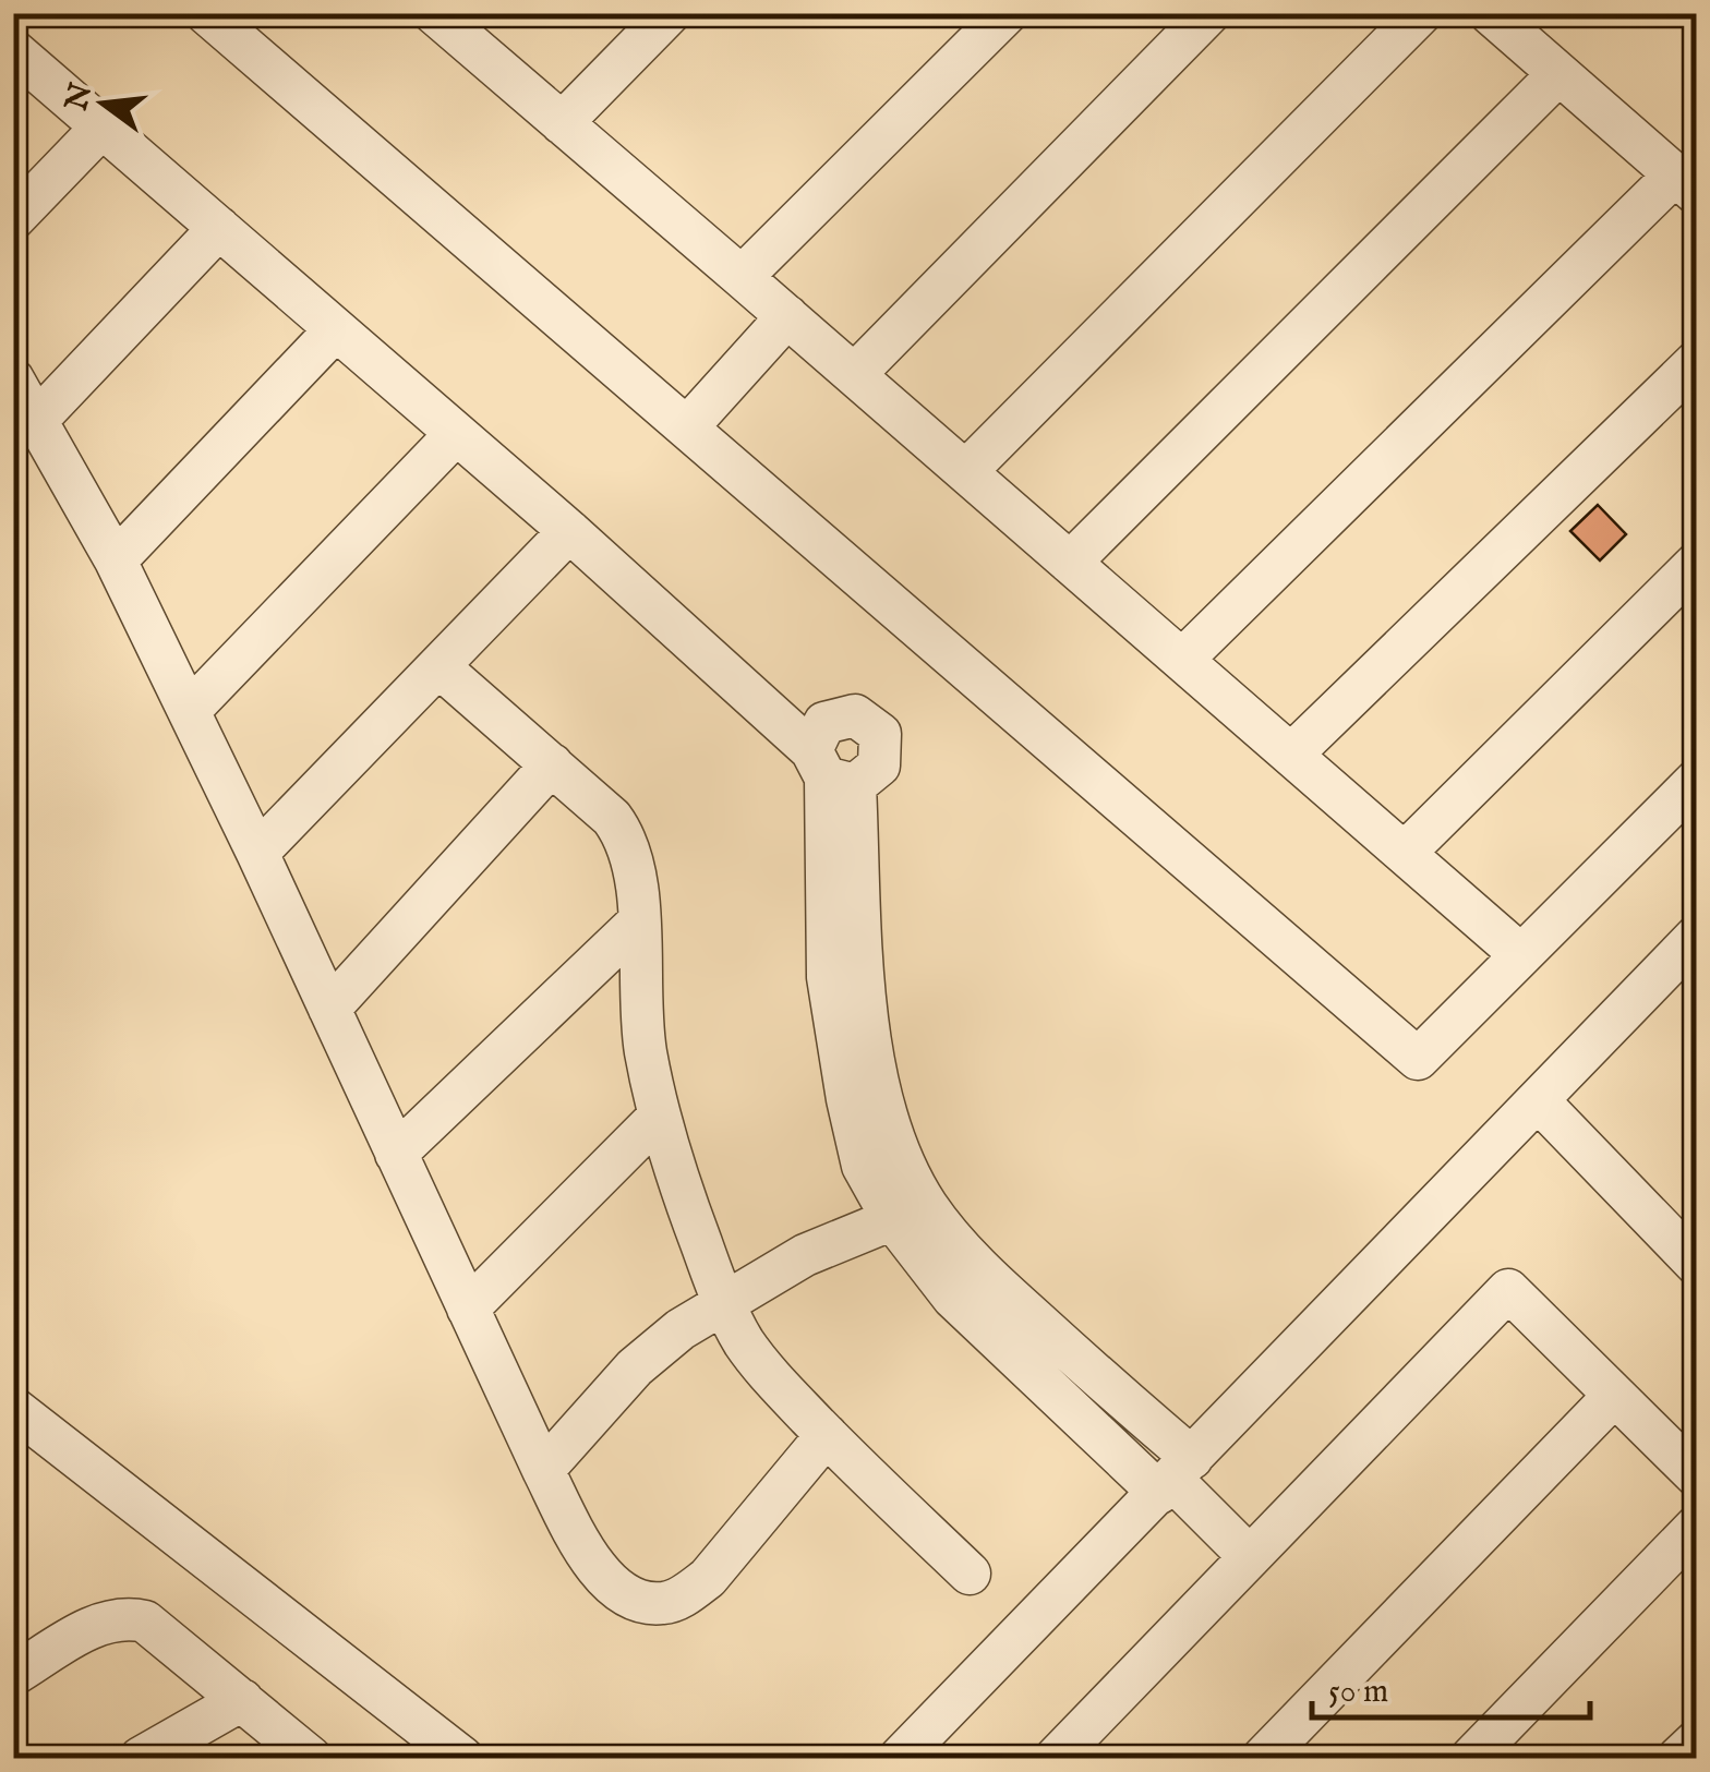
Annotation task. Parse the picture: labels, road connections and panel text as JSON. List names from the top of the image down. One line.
{"scale_bar":"50 m","north":"left"}
